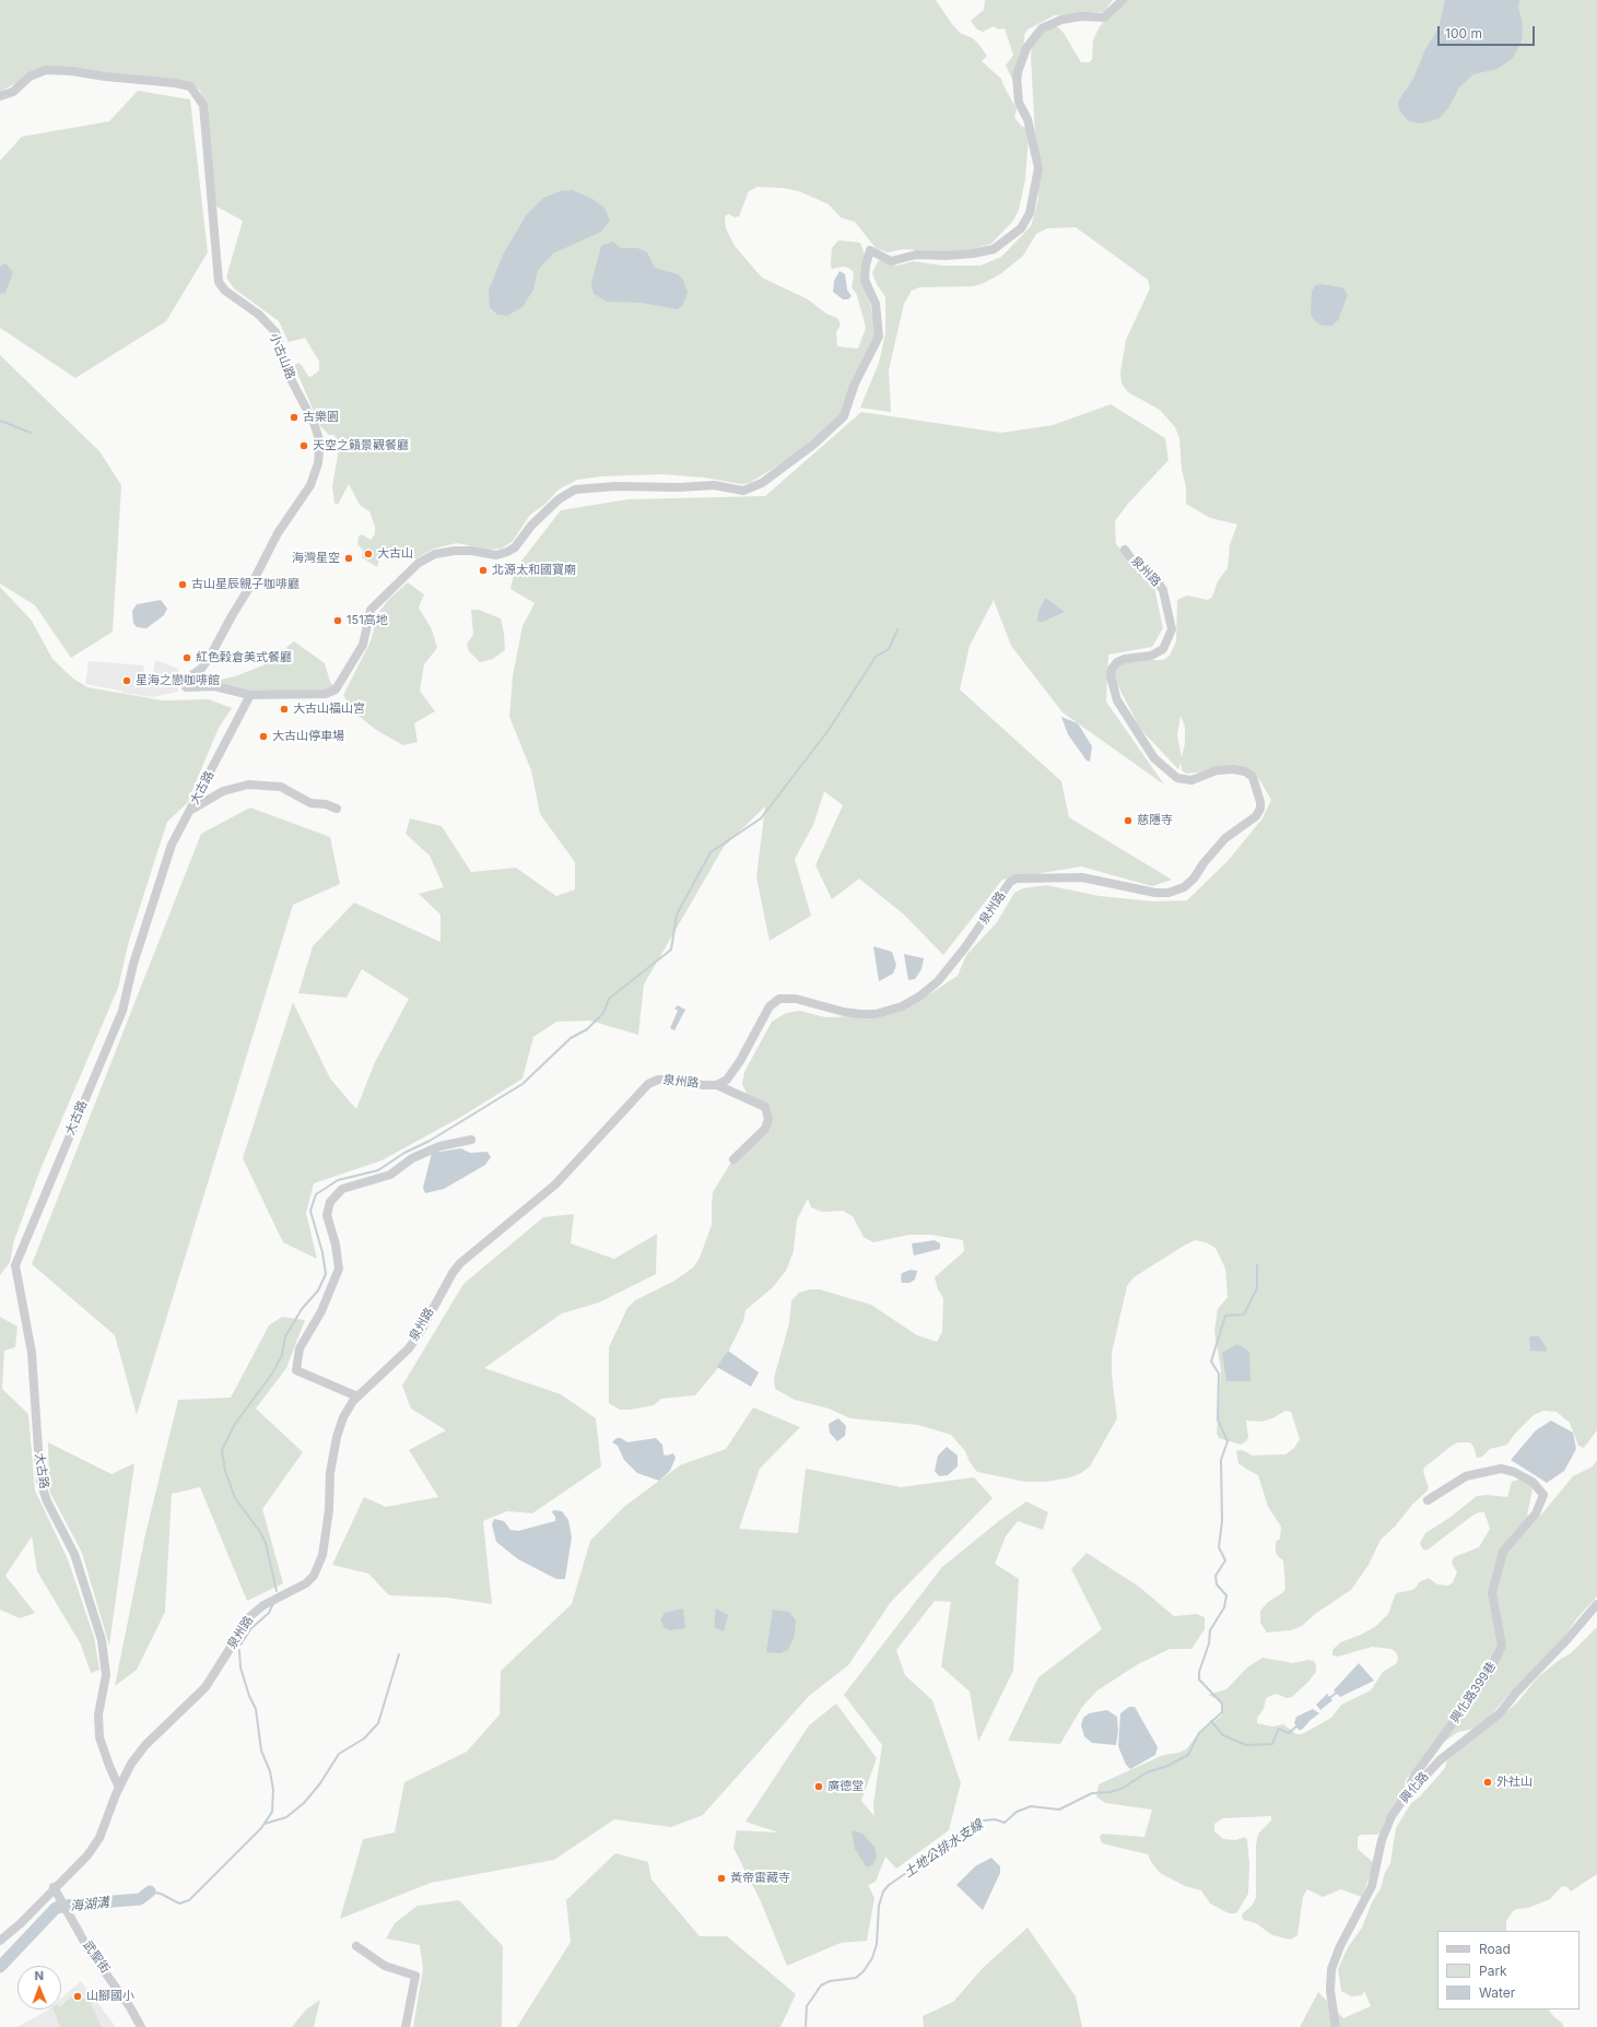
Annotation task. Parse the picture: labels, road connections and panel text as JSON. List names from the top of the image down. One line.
{"streets":{"street":["小古山路","泉州路","大古路","興化路399巷","興化路","武聖街"]},"crossings":[["小古山路","大古路"],["泉州路","大古路"],["泉州路","武聖街"],["興化路399巷","興化路"]],"water":["土地公排水支線","海湖溝"],"places":["古樂園","天空之籟景觀餐廳","大古山","海灣星空","北源太和國寶廟","古山星辰親子咖啡廳","151高地","紅色榖倉美式餐廳","星海之戀咖啡館","大古山福山宮","大古山停車場","慈隱寺","外社山","廣德堂","黃帝雷藏寺","山腳國小"],"legend":["Road","Park","Water"],"scale_bar":"100 m","north":"top"}
